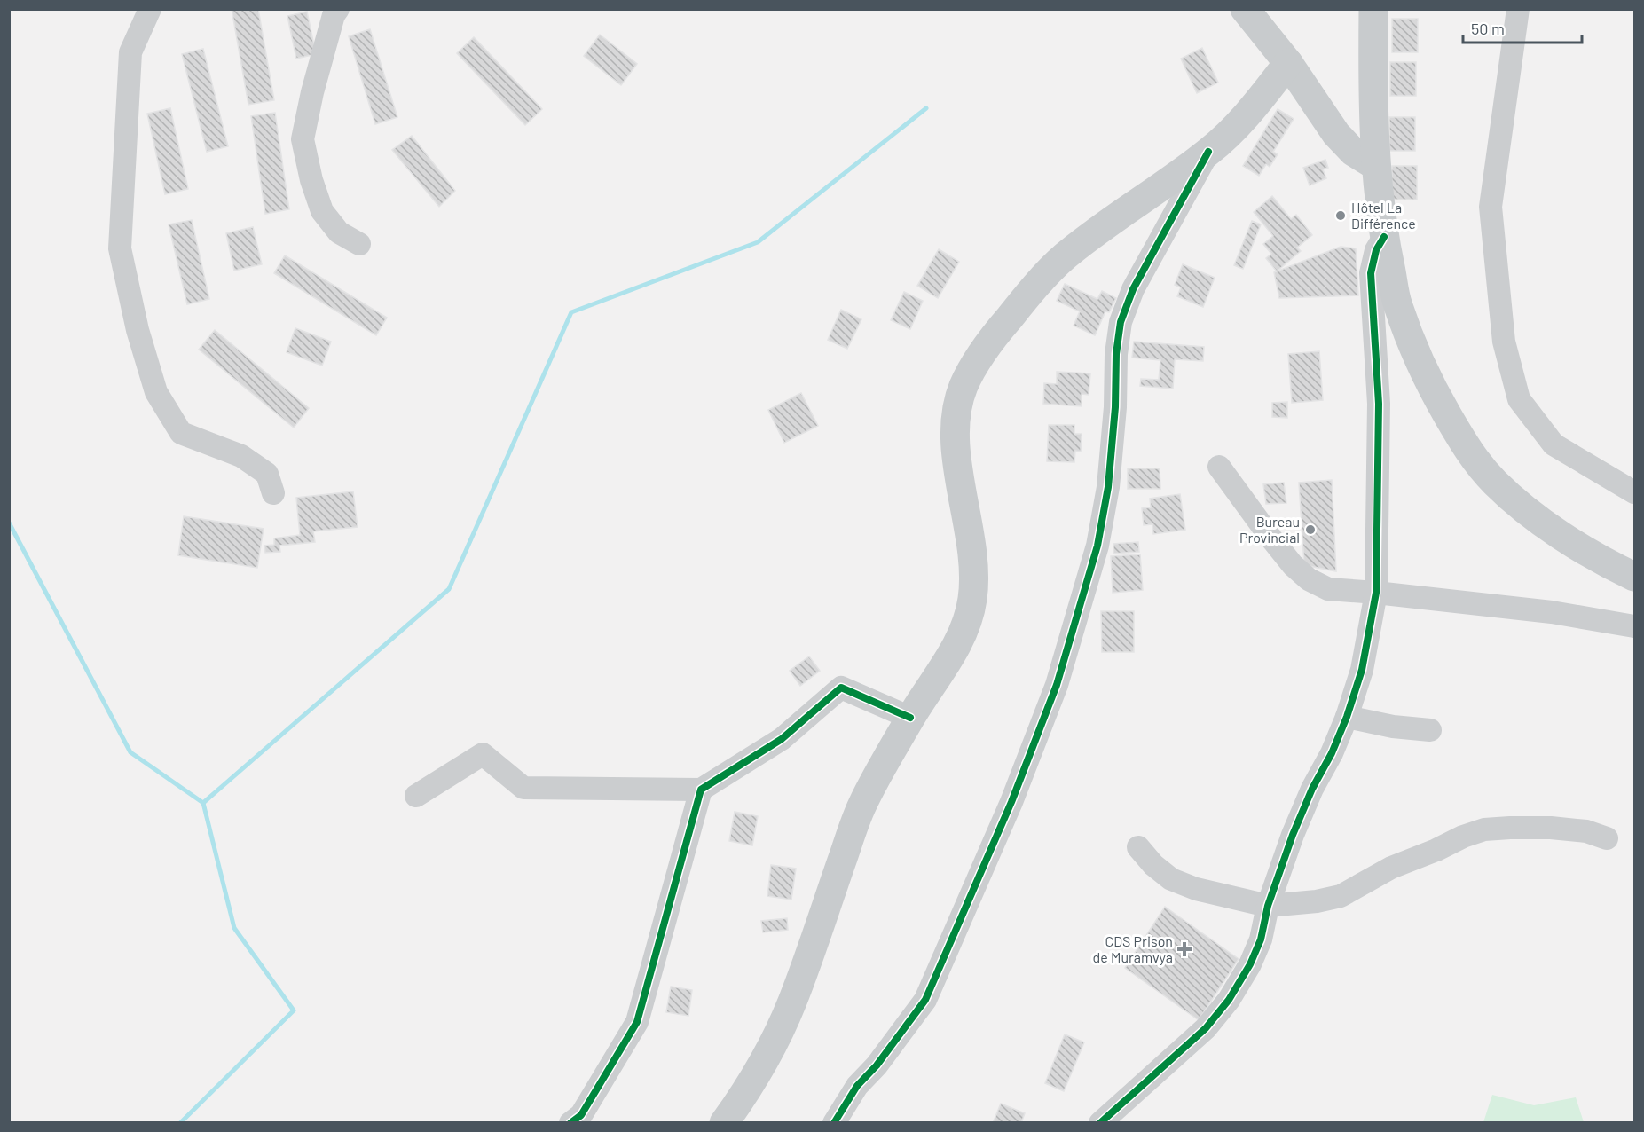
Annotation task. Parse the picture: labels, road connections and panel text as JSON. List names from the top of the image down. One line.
{"places":{"other":["Hôtel La Différence","Bureau Provincial"],"health":["CDS Prison de Muramvya"]},"scale_bar":"50 m"}
